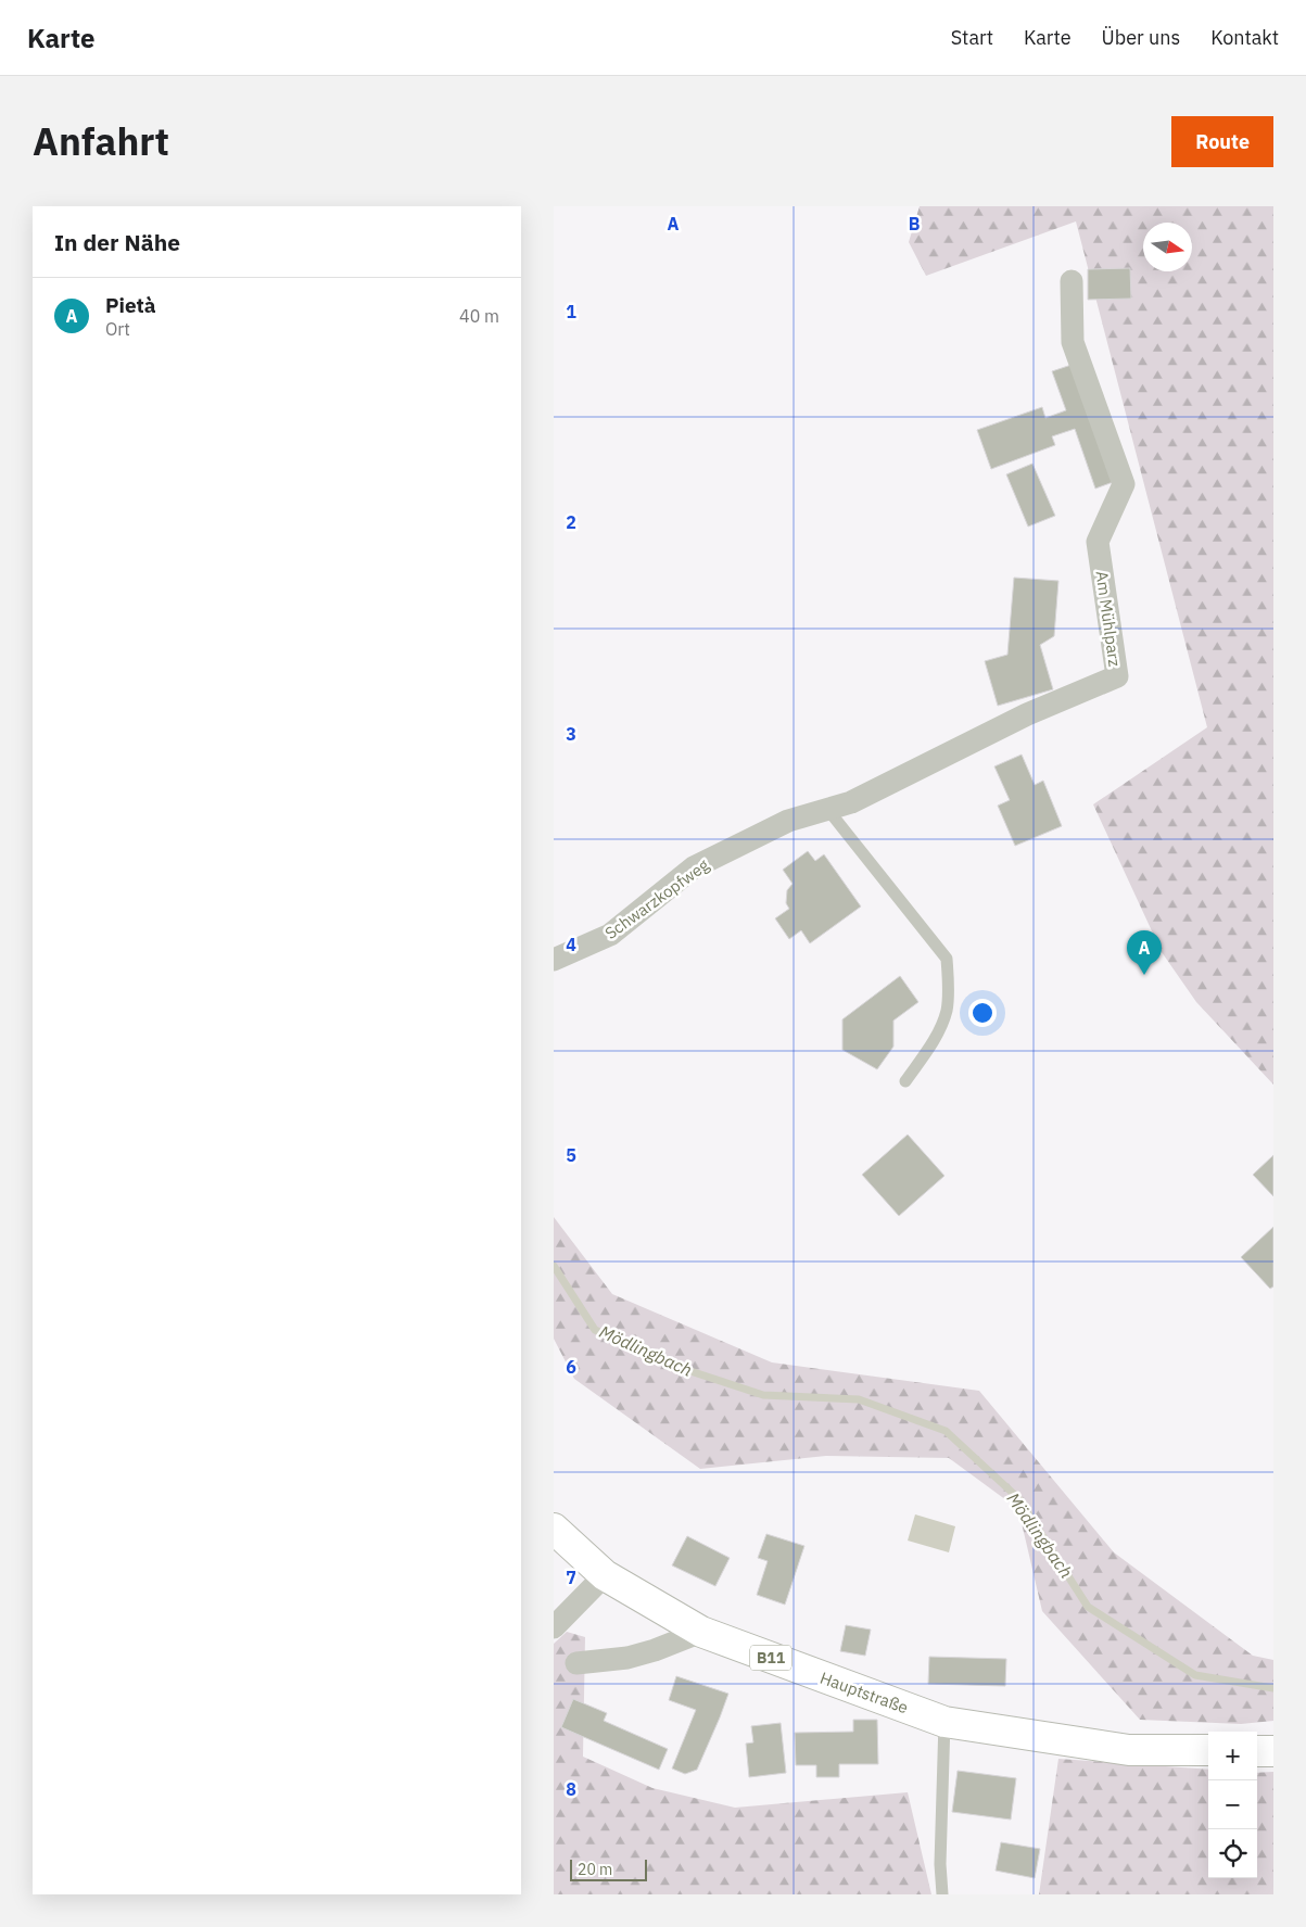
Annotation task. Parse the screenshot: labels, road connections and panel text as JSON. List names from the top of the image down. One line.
{"streets":{"main road":["B11","Hauptstraße"],"street":["Am Mühlparz","Schwarzkopfweg"]},"crossings":[["Am Mühlparz","Schwarzkopfweg"]],"water":["Mödlingbach"],"scale_bar":"20 m","north":"right","page":{"header":"Karte","nav":["Start","Karte","Über uns","Kontakt"],"title":"Anfahrt","buttons":"Route","heading":"In der Nähe","list":[{"mark":"A","name":"Pietà","note":"Ort","value":"40 m"}],"pins":"A","map_buttons":["+","−"],"scale":"20 m"},"grid":{"columns":["A","B"],"rows":["1","2","3","4","5","6","7","8"]}}
